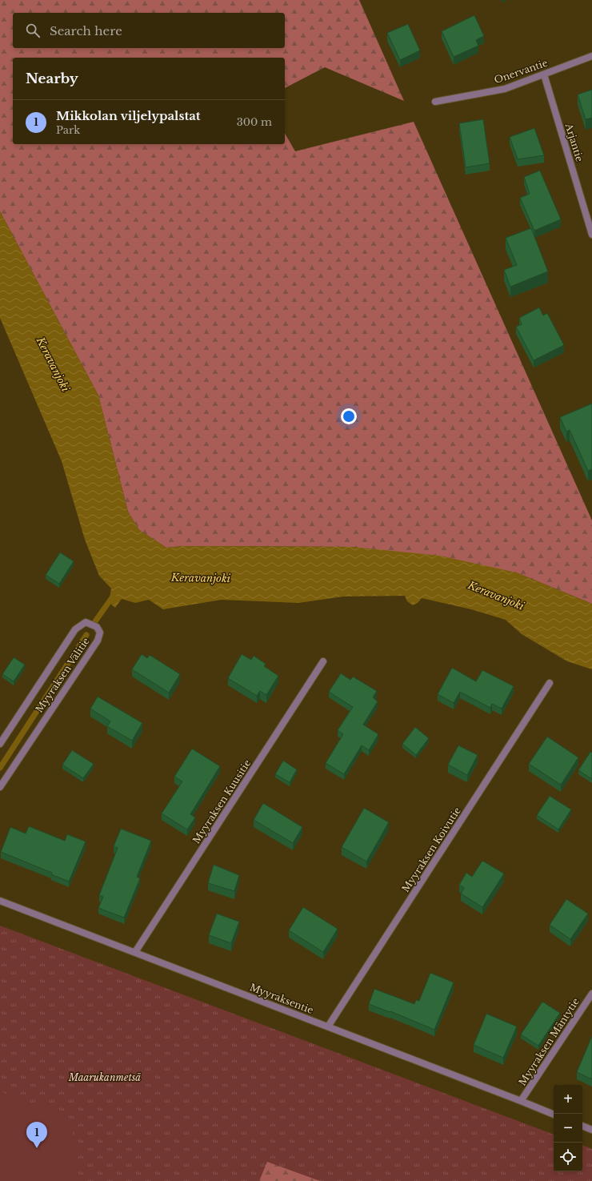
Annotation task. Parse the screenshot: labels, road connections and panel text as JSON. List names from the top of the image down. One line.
{"streets":{"street":["Onervantie","Arjantie","Myyraksen Välitie","Myyraksen Kuusitie","Myyraksen Koivutie","Myyraksentie","Myyraksen Mäntytie"]},"crossings":[["Onervantie","Arjantie"],["Myyraksen Kuusitie","Myyraksentie"],["Myyraksen Koivutie","Myyraksentie"],["Myyraksentie","Myyraksen Mäntytie"]],"water":["Keravanjoki"],"parks":["Maarukanmetsä"],"page":{"search":"Search here","heading":"Nearby","list":[{"mark":"1","name":"Mikkolan viljelypalstat","note":"Park","value":"300 m"}],"map_buttons":["+","−"],"pins":"1"}}
